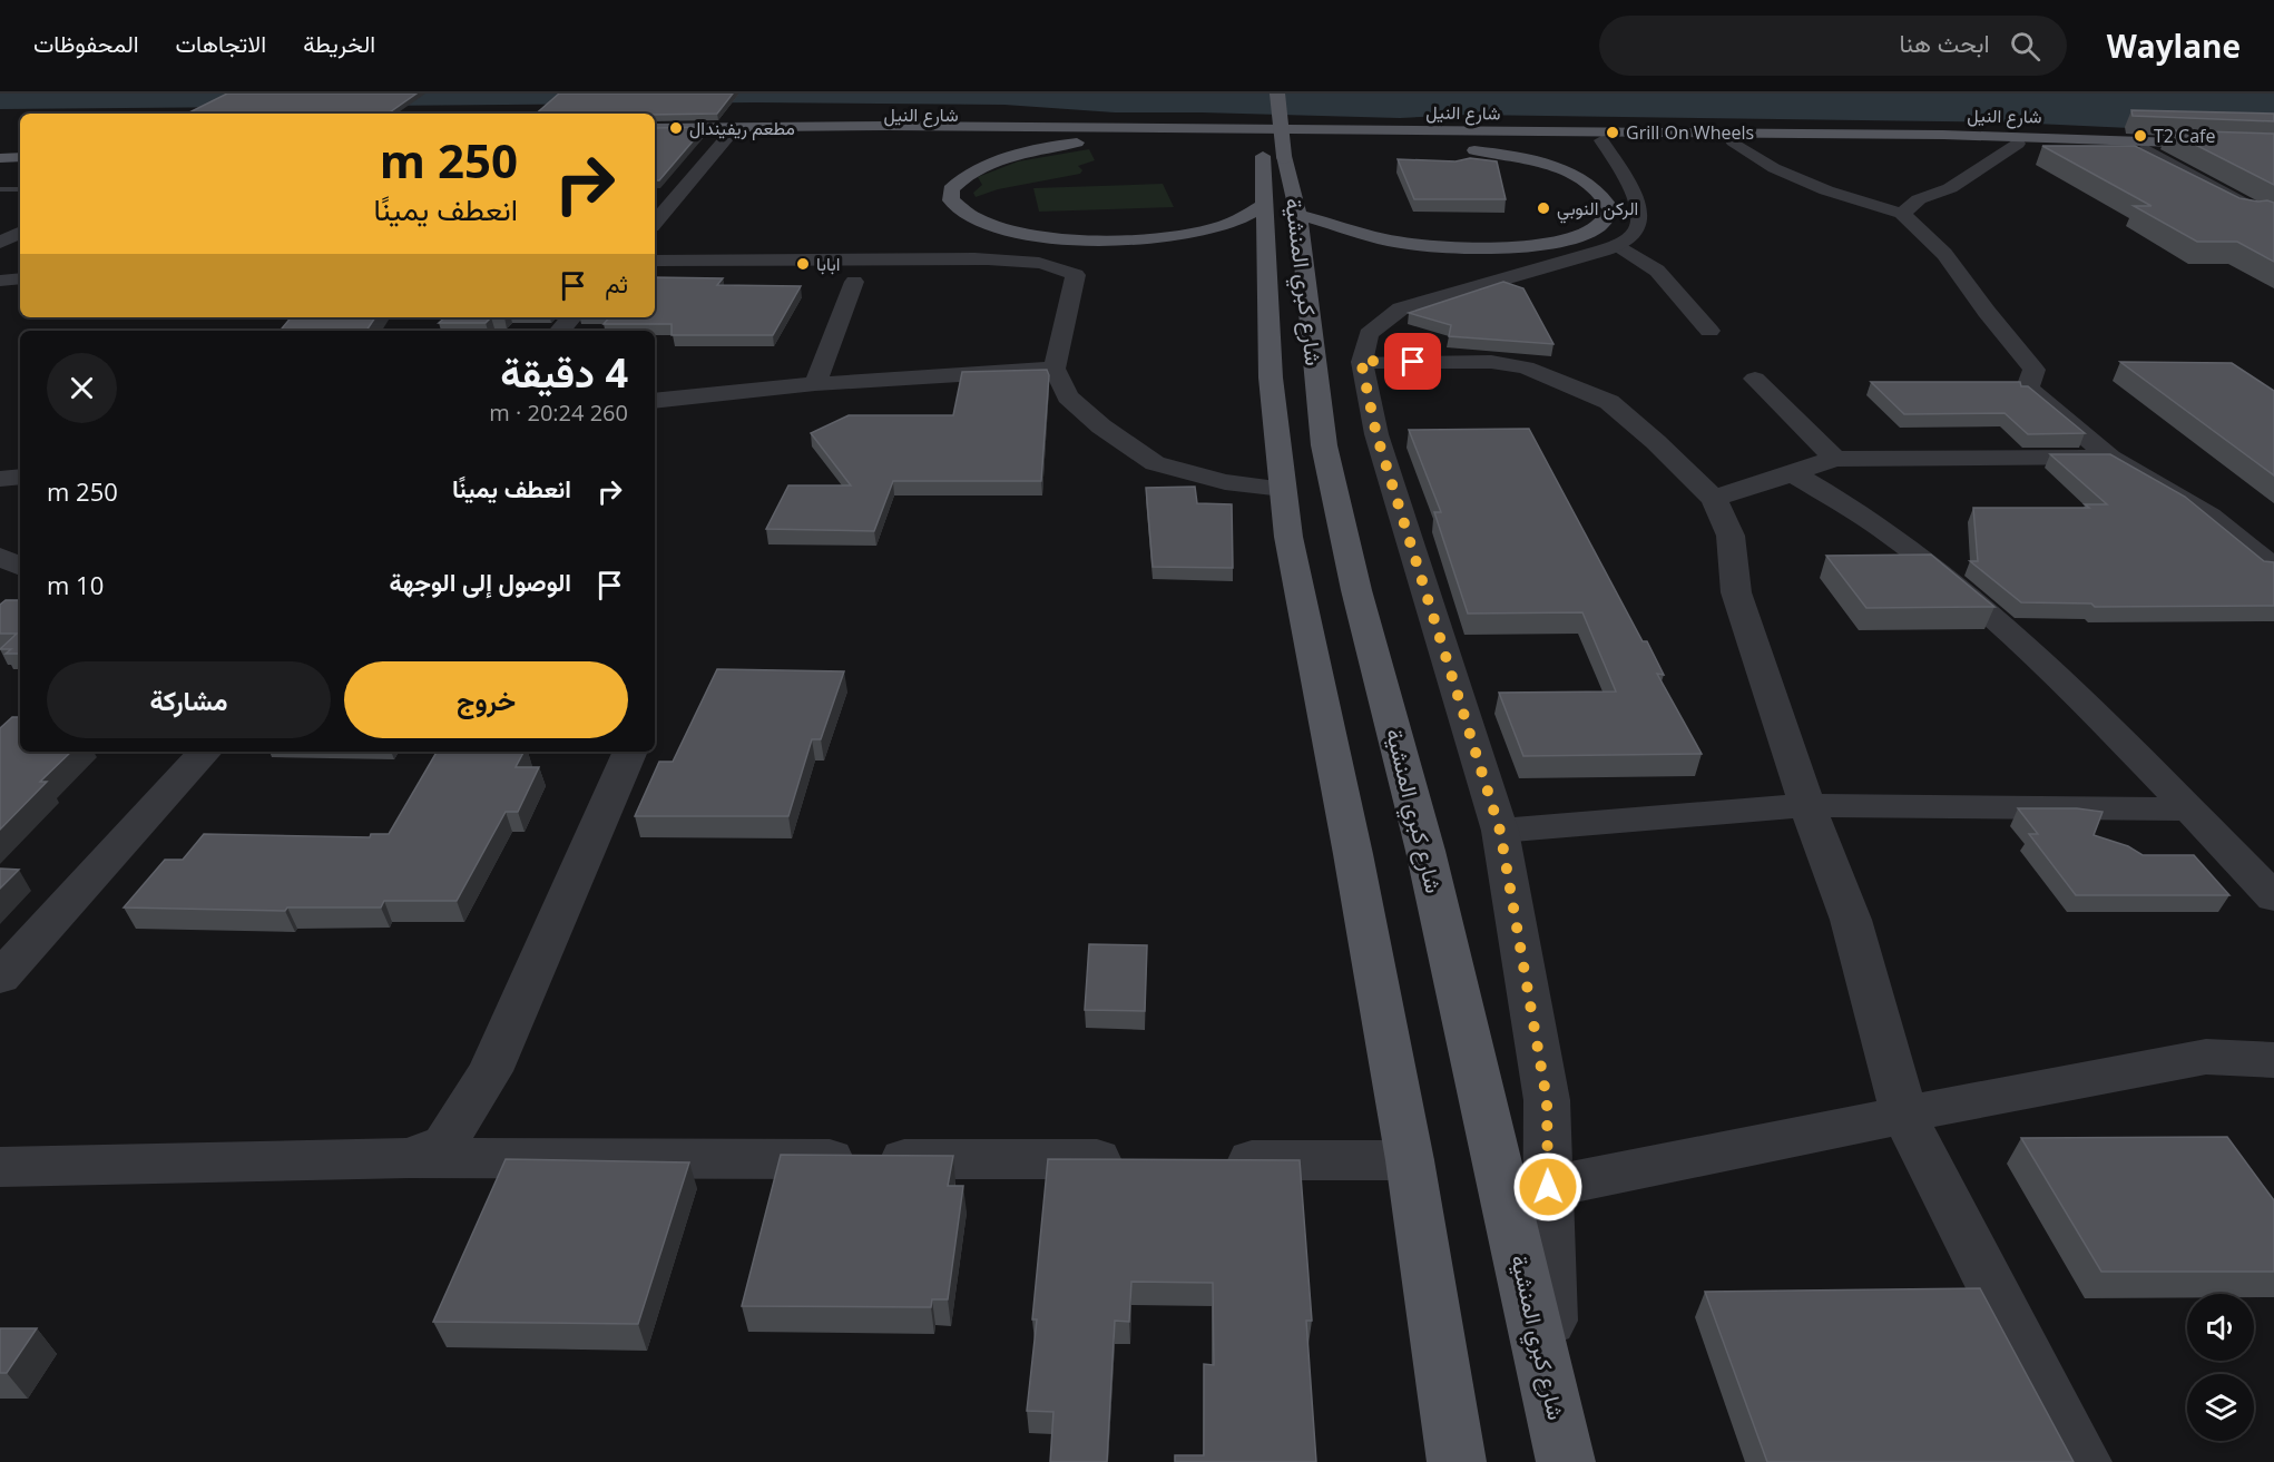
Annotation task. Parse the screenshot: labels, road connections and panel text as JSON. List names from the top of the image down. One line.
{"streets":{"main road":["شارع النيل","شارع كبري المنشية"]},"places":["مطعم ريفيندال","Grill On Wheels","T2 Cafe","الركن النوبي","ابابا"],"page":{"header":"Waylane","search":"ابحث هنا","nav":["الخريطة","الاتجاهات","المحفوظات"],"turn":["250 m","انعطف يمينًا"],"then":"ثم","heading":["4 دقيقة","260 m · 20:24"],"list":[{"name":"انعطف يمينًا","value":"250 m"},{"name":"الوصول إلى الوجهة","value":"10 m"}],"buttons":["خروج","مشاركة"]}}
